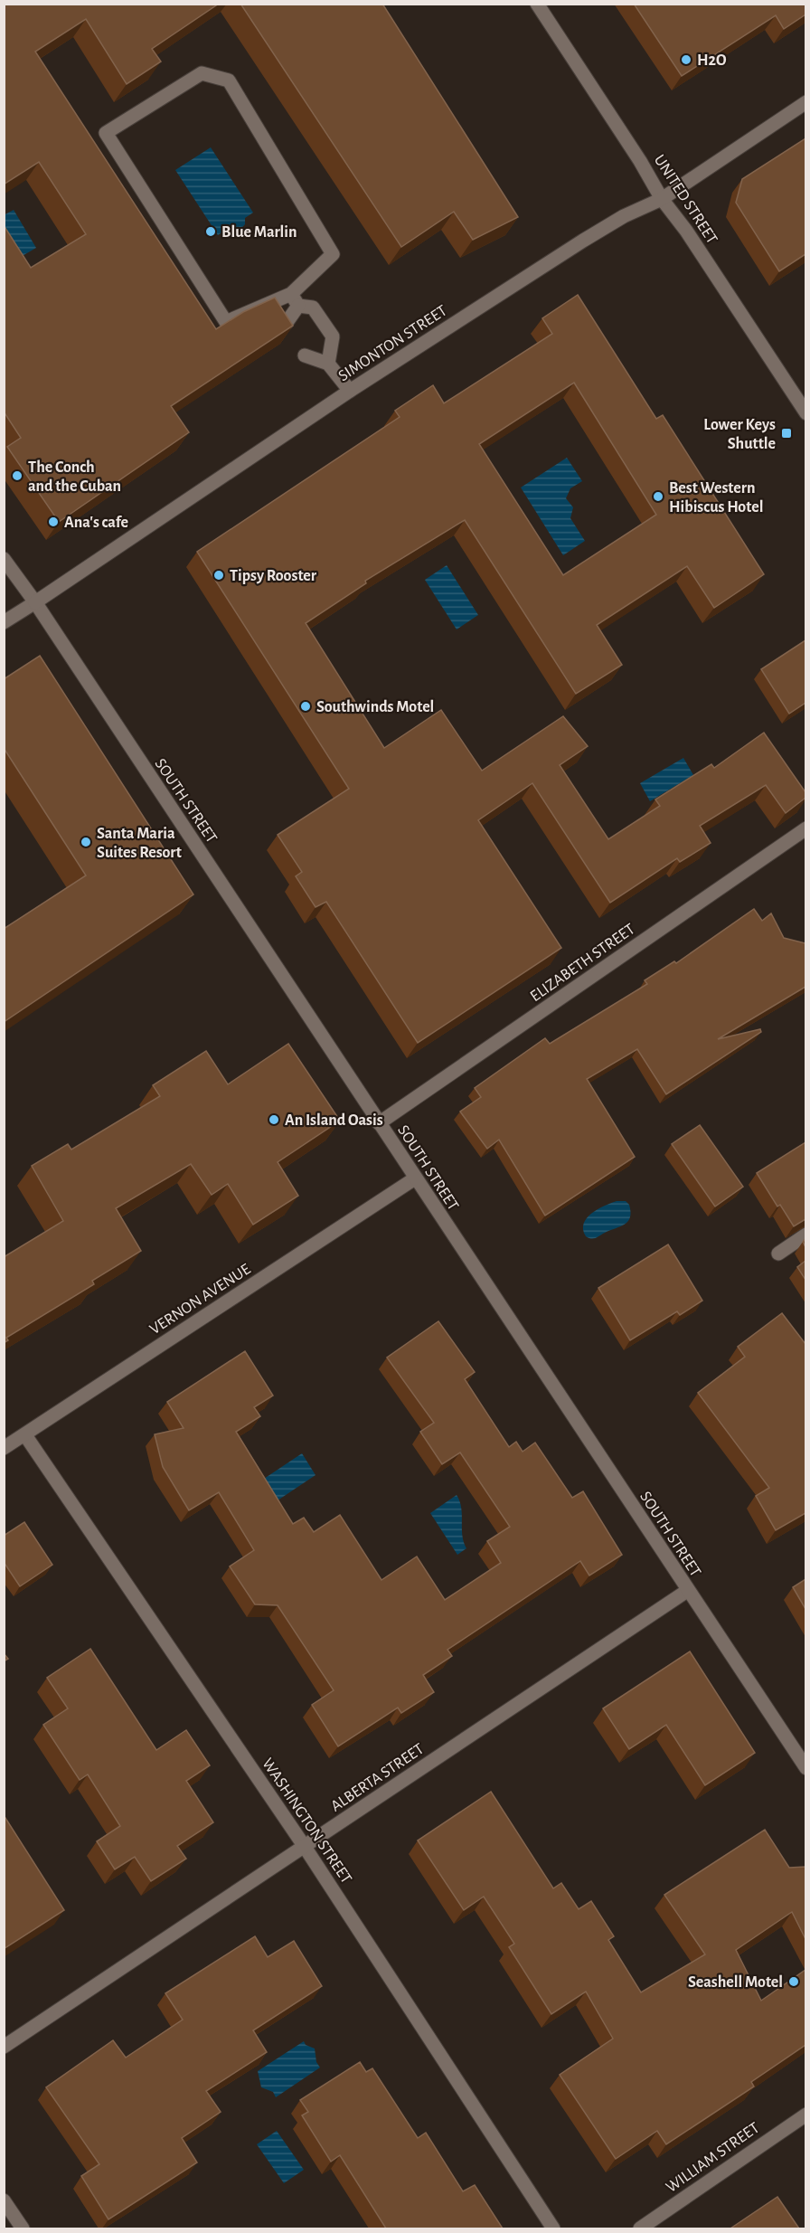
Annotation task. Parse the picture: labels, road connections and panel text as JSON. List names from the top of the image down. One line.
{"streets":{"street":["UNITED STREET","SIMONTON STREET","SOUTH STREET","ELIZABETH STREET","VERNON AVENUE","ALBERTA STREET","WASHINGTON STREET","WILLIAM STREET"]},"crossings":[["UNITED STREET","SIMONTON STREET"],["SIMONTON STREET","SOUTH STREET"],["SOUTH STREET","ELIZABETH STREET"],["SOUTH STREET","VERNON AVENUE"],["SOUTH STREET","ALBERTA STREET"],["VERNON AVENUE","WASHINGTON STREET"],["ALBERTA STREET","WASHINGTON STREET"]],"places":{"other":["H2O","Blue Marlin","The Conch and the Cuban","Best Western Hibiscus Hotel","Ana's cafe","Tipsy Rooster","Southwinds Motel","Santa Maria Suites Resort","An Island Oasis","Seashell Motel"],"transit":["Lower Keys Shuttle"]}}
